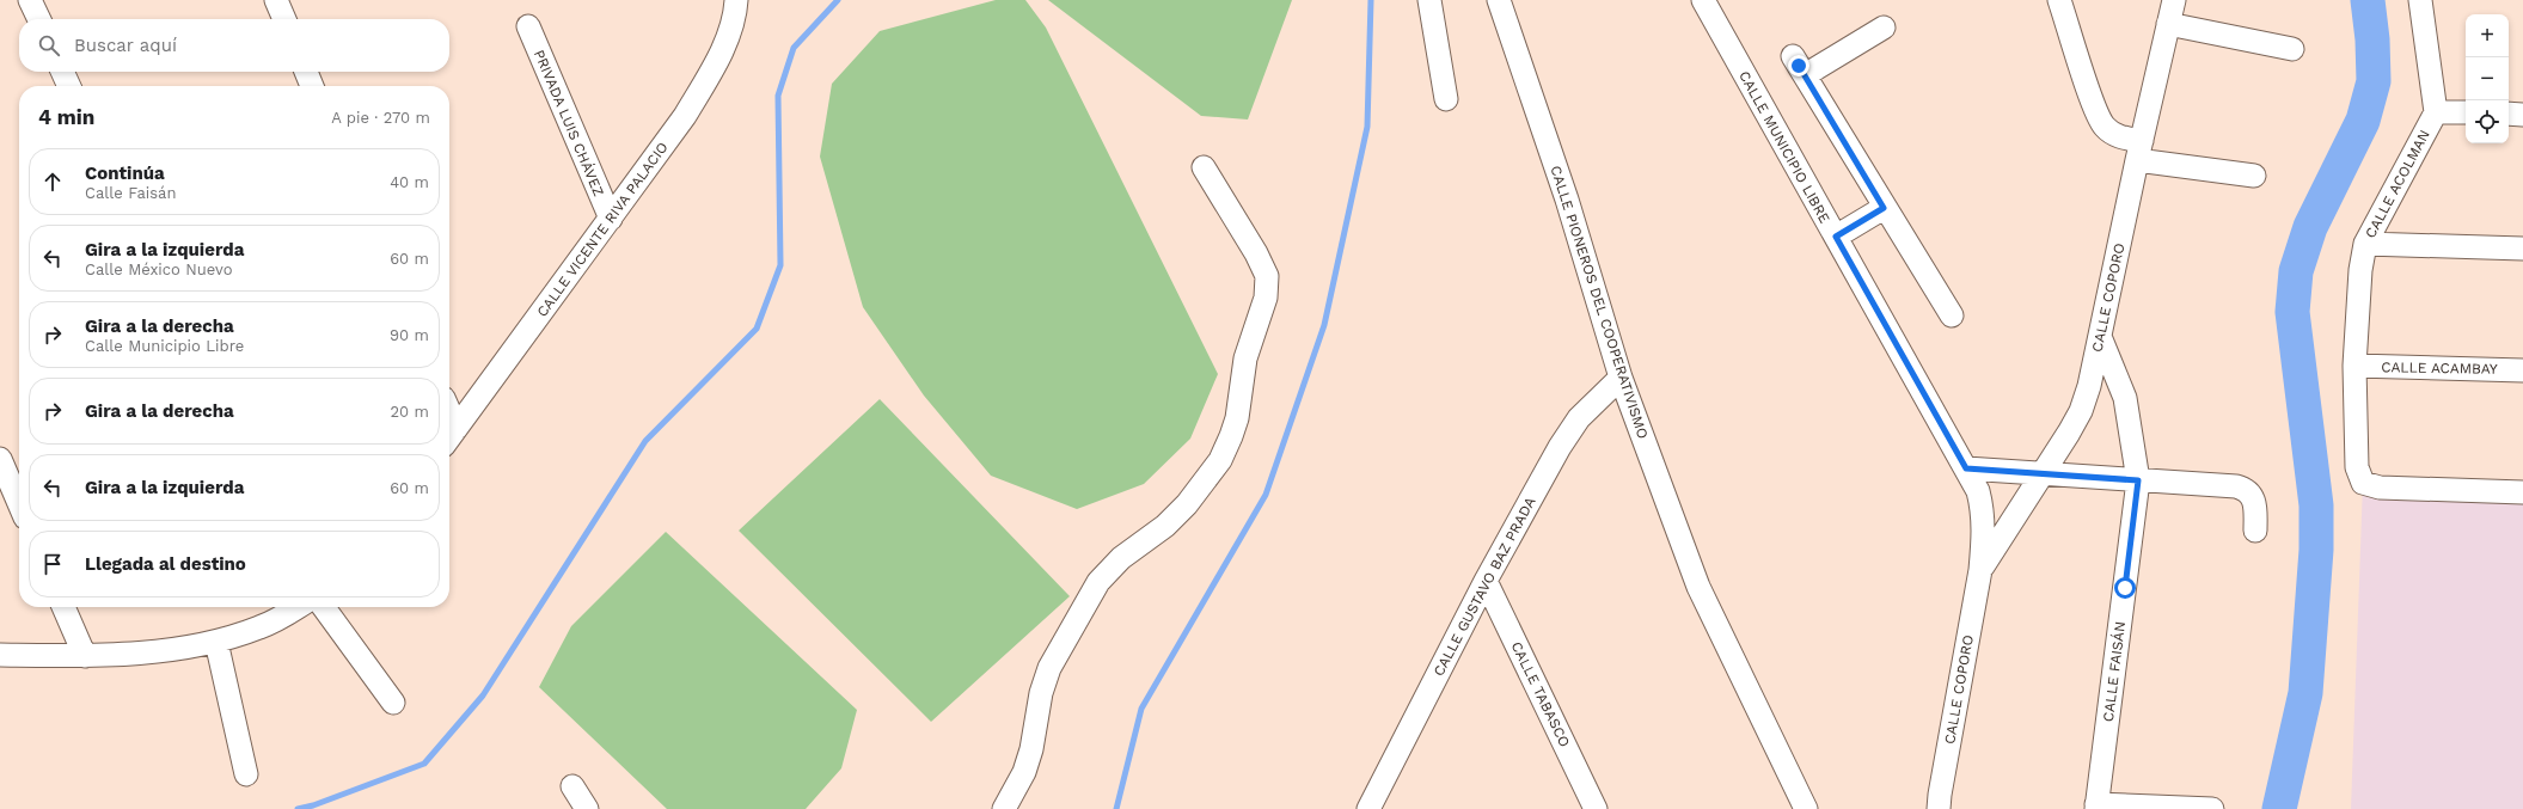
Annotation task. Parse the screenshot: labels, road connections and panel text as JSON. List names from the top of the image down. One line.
{"streets":{"street":["PRIVADA LUIS CHÁVEZ","CALLE MUNICIPIO LIBRE","CALLE ACOLMAN","CALLE VICENTE RIVA PALACIO","CALLE COPORO","CALLE PIONEROS DEL COOPERATIVISMO","CALLE ACAMBAY","CALLE GUSTAVO BAZ PRADA","CALLE FAISÁN","CALLE TABASCO"]},"crossings":[["PRIVADA LUIS CHÁVEZ","CALLE VICENTE RIVA PALACIO"],["CALLE MUNICIPIO LIBRE","CALLE COPORO"],["CALLE ACOLMAN","CALLE ACAMBAY"],["CALLE COPORO","CALLE FAISÁN"],["CALLE PIONEROS DEL COOPERATIVISMO","CALLE GUSTAVO BAZ PRADA"],["CALLE GUSTAVO BAZ PRADA","CALLE TABASCO"]],"page":{"map_buttons":["+","−"],"search":"Buscar aquí","heading":["4 min","A pie · 270 m"],"list":[["Continúa","Calle Faisán","40 m"],["Gira a la izquierda","Calle México Nuevo","60 m"],["Gira a la derecha","Calle Municipio Libre","90 m"],["Gira a la derecha","20 m"],["Gira a la izquierda","60 m"],"Llegada al destino"]}}
